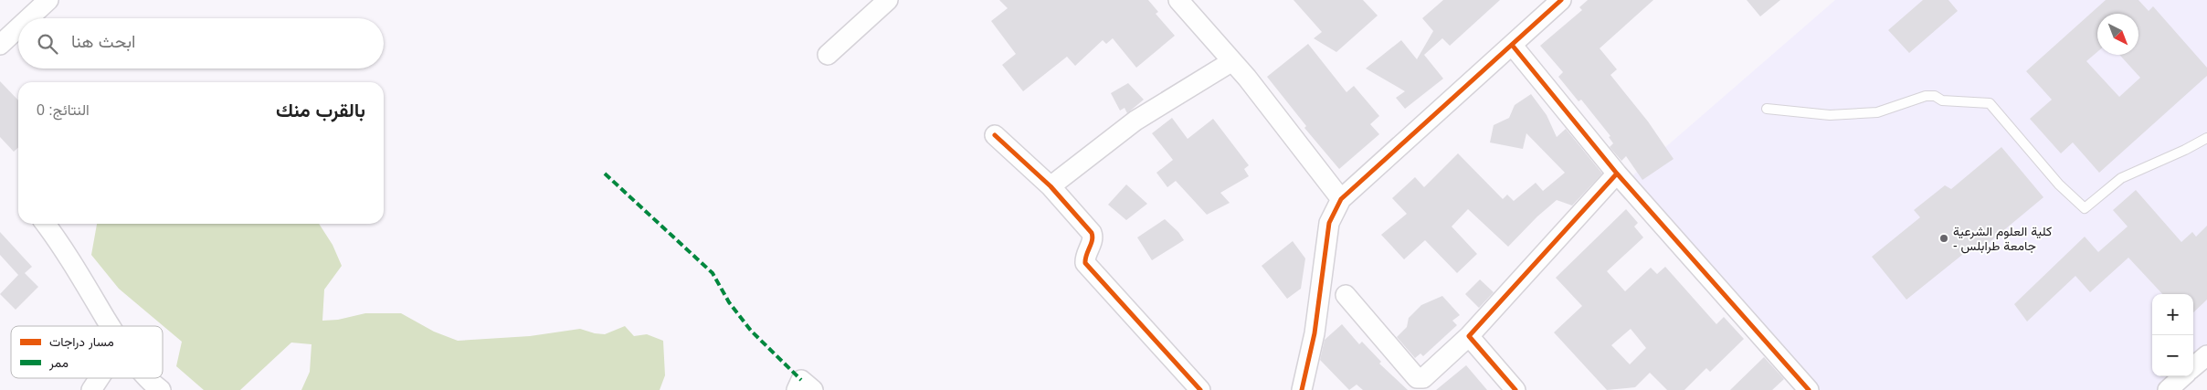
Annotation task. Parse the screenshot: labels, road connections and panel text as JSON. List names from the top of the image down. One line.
{"places":["كلية العلوم الشرعية - جامعة طرابلس"],"legend":["مسار دراجات","ممر"],"north":"bottom right","page":{"search":"ابحث هنا","heading":["بالقرب منك","النتائج: 0"],"map_buttons":["+","−"]}}
